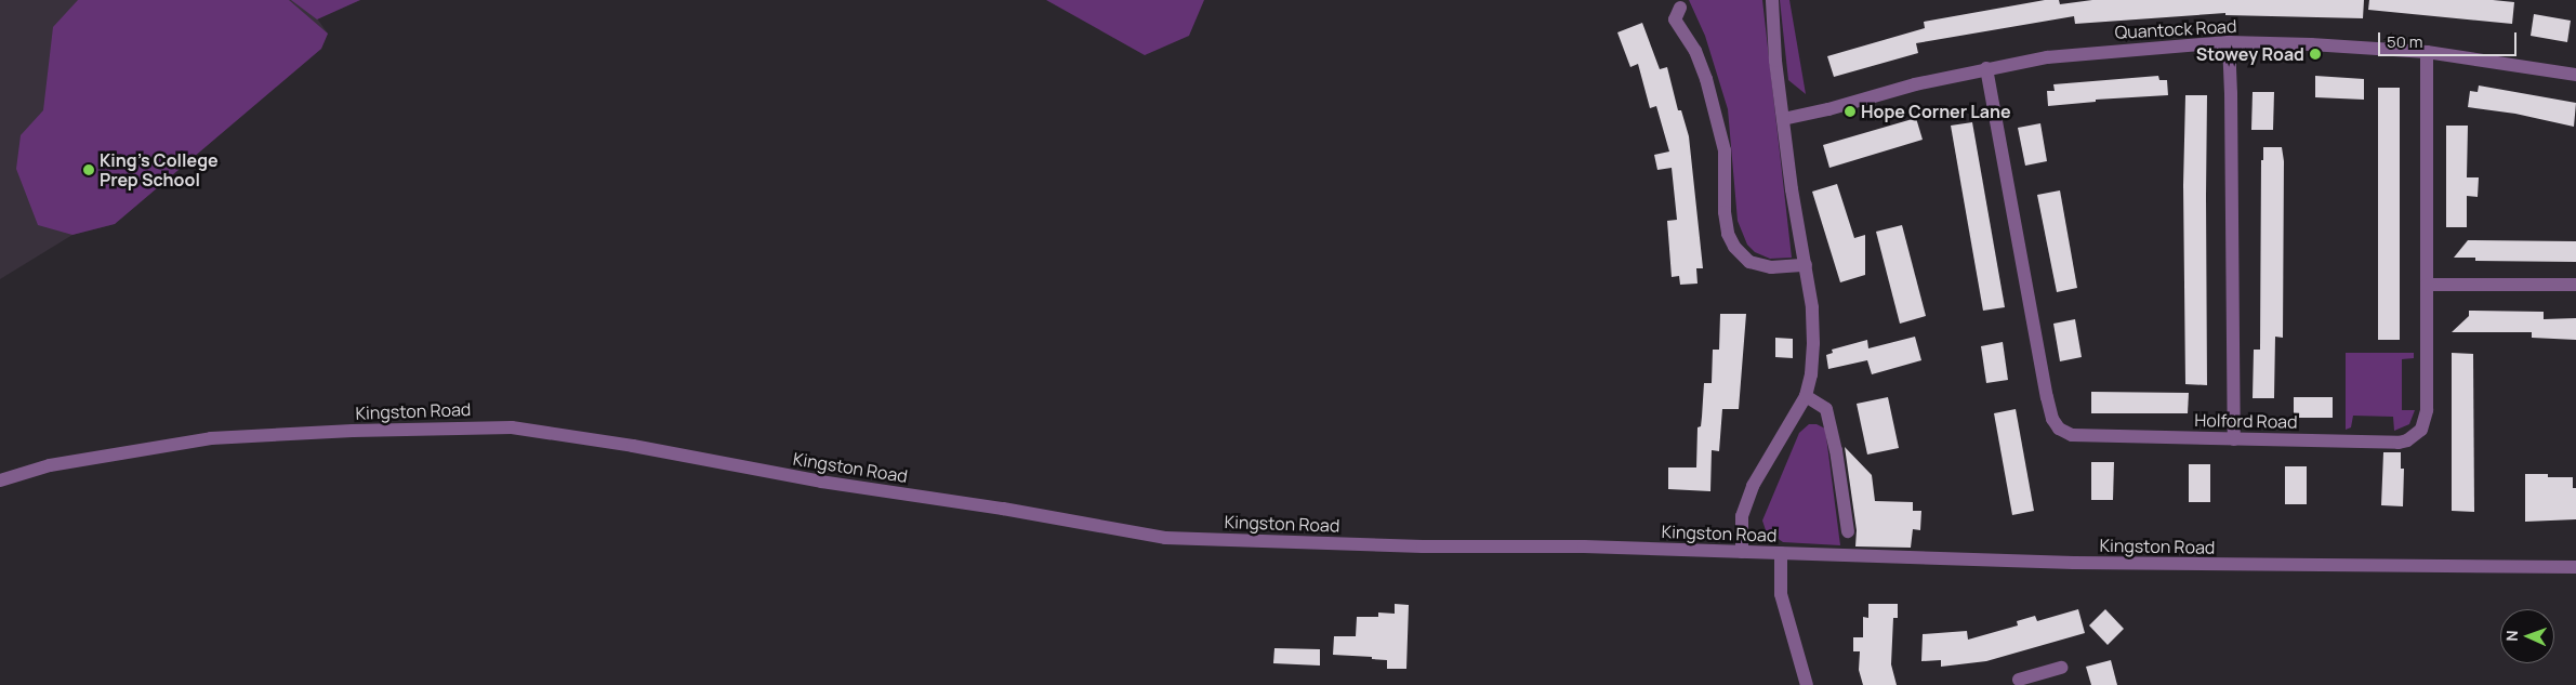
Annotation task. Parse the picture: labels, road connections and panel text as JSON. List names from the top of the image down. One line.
{"streets":{"street":["Quantock Road","Kingston Road","Holford Road"]},"crossings":[["Quantock Road","Holford Road"]],"places":["Stowey Road","Hope Corner Lane","King's College Prep School"],"scale_bar":"50 m","north":"left"}
